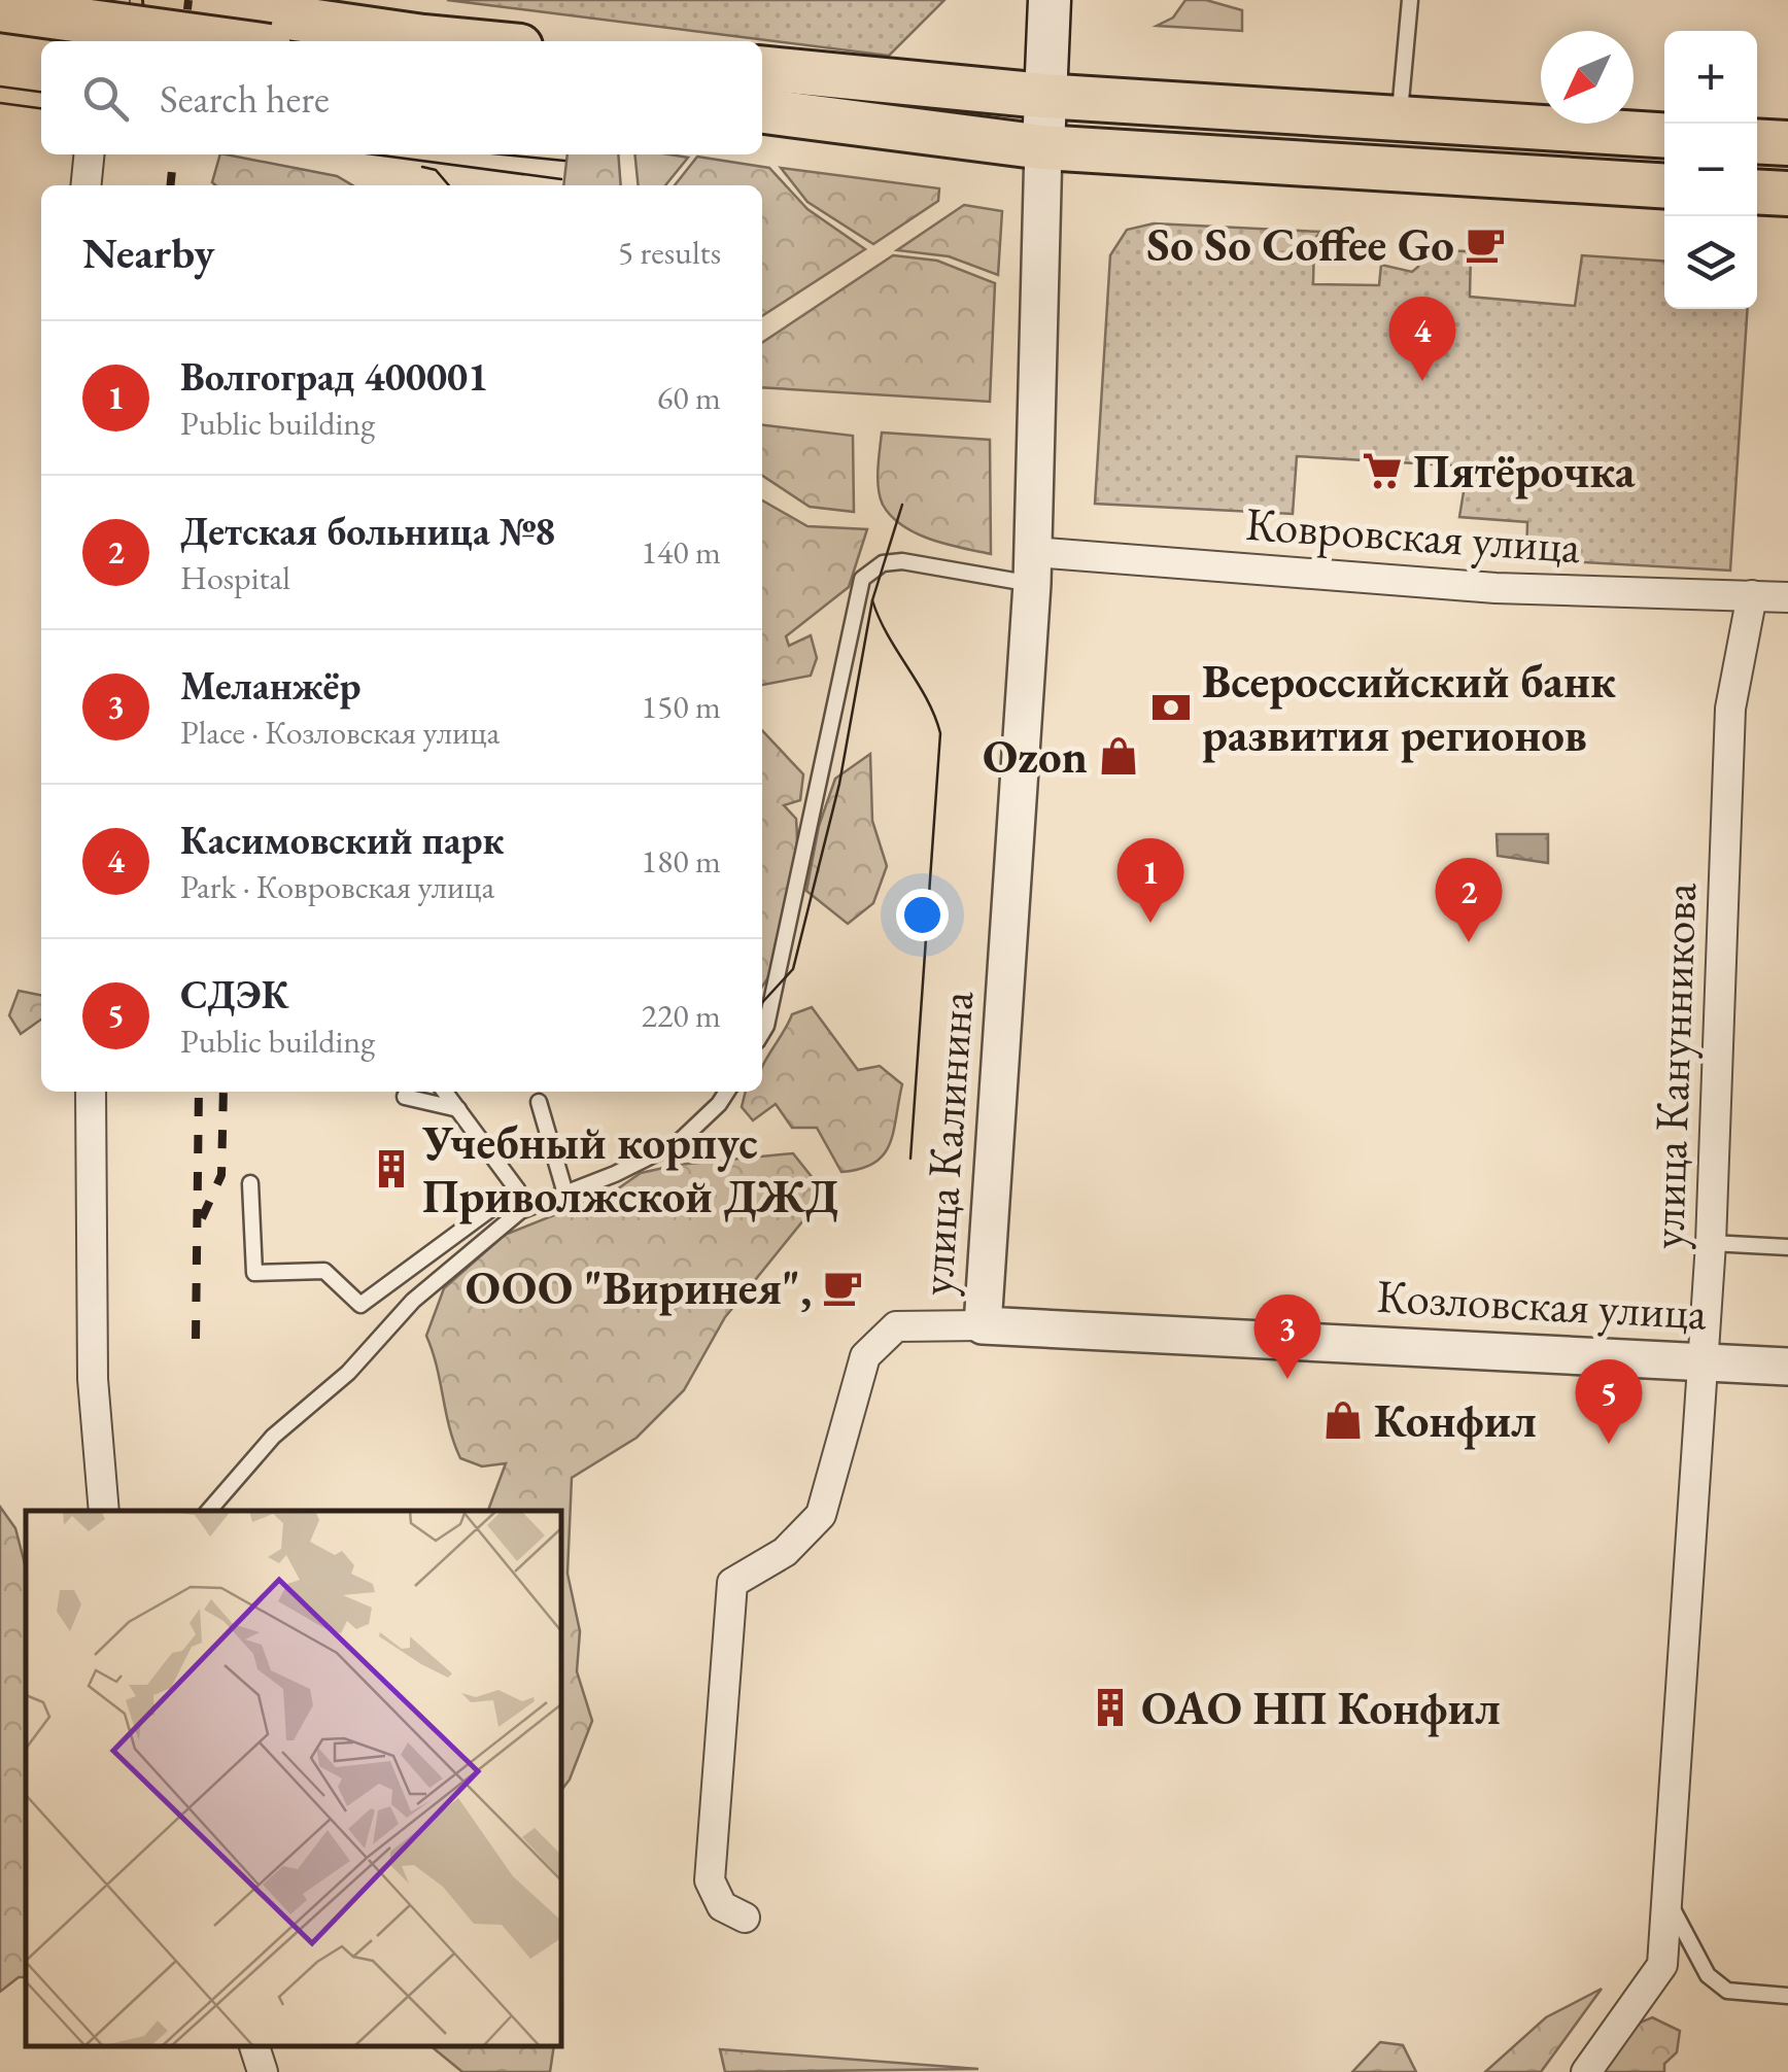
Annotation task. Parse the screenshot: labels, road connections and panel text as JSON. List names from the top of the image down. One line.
{"streets":{"street":["Ковровская улица","улица Канунникова","улица Калинина","Козловская улица"]},"crossings":[["Ковровская улица","улица Канунникова"],["Ковровская улица","улица Калинина"],["улица Канунникова","Козловская улица"],["улица Калинина","Козловская улица"]],"places":{"cafe":["So So Coffee Go","ООО \"Виринея\","],"supermarket":["Пятёрочка"],"bank":["Всероссийский банк развития регионов"],"shop":["Ozon","Конфил"],"building":["Учебный корпус Приволжской ДЖД","ОАО НП Конфил"]},"north":"bottom left","page":{"map_buttons":["+","−"],"search":"Search here","heading":["Nearby","5 results"],"pins":["4","1","2","3","5"],"list":[{"mark":"1","name":"Волгоград 400001","note":"Public building","value":"60 m"},{"mark":"2","name":"Детская больница №8","note":"Hospital","value":"140 m"},{"mark":"3","name":"Меланжёр","note":"Place · Козловская улица","value":"150 m"},{"mark":"4","name":"Касимовский парк","note":"Park · Ковровская улица","value":"180 m"},{"mark":"5","name":"СДЭК","note":"Public building","value":"220 m"}]}}
